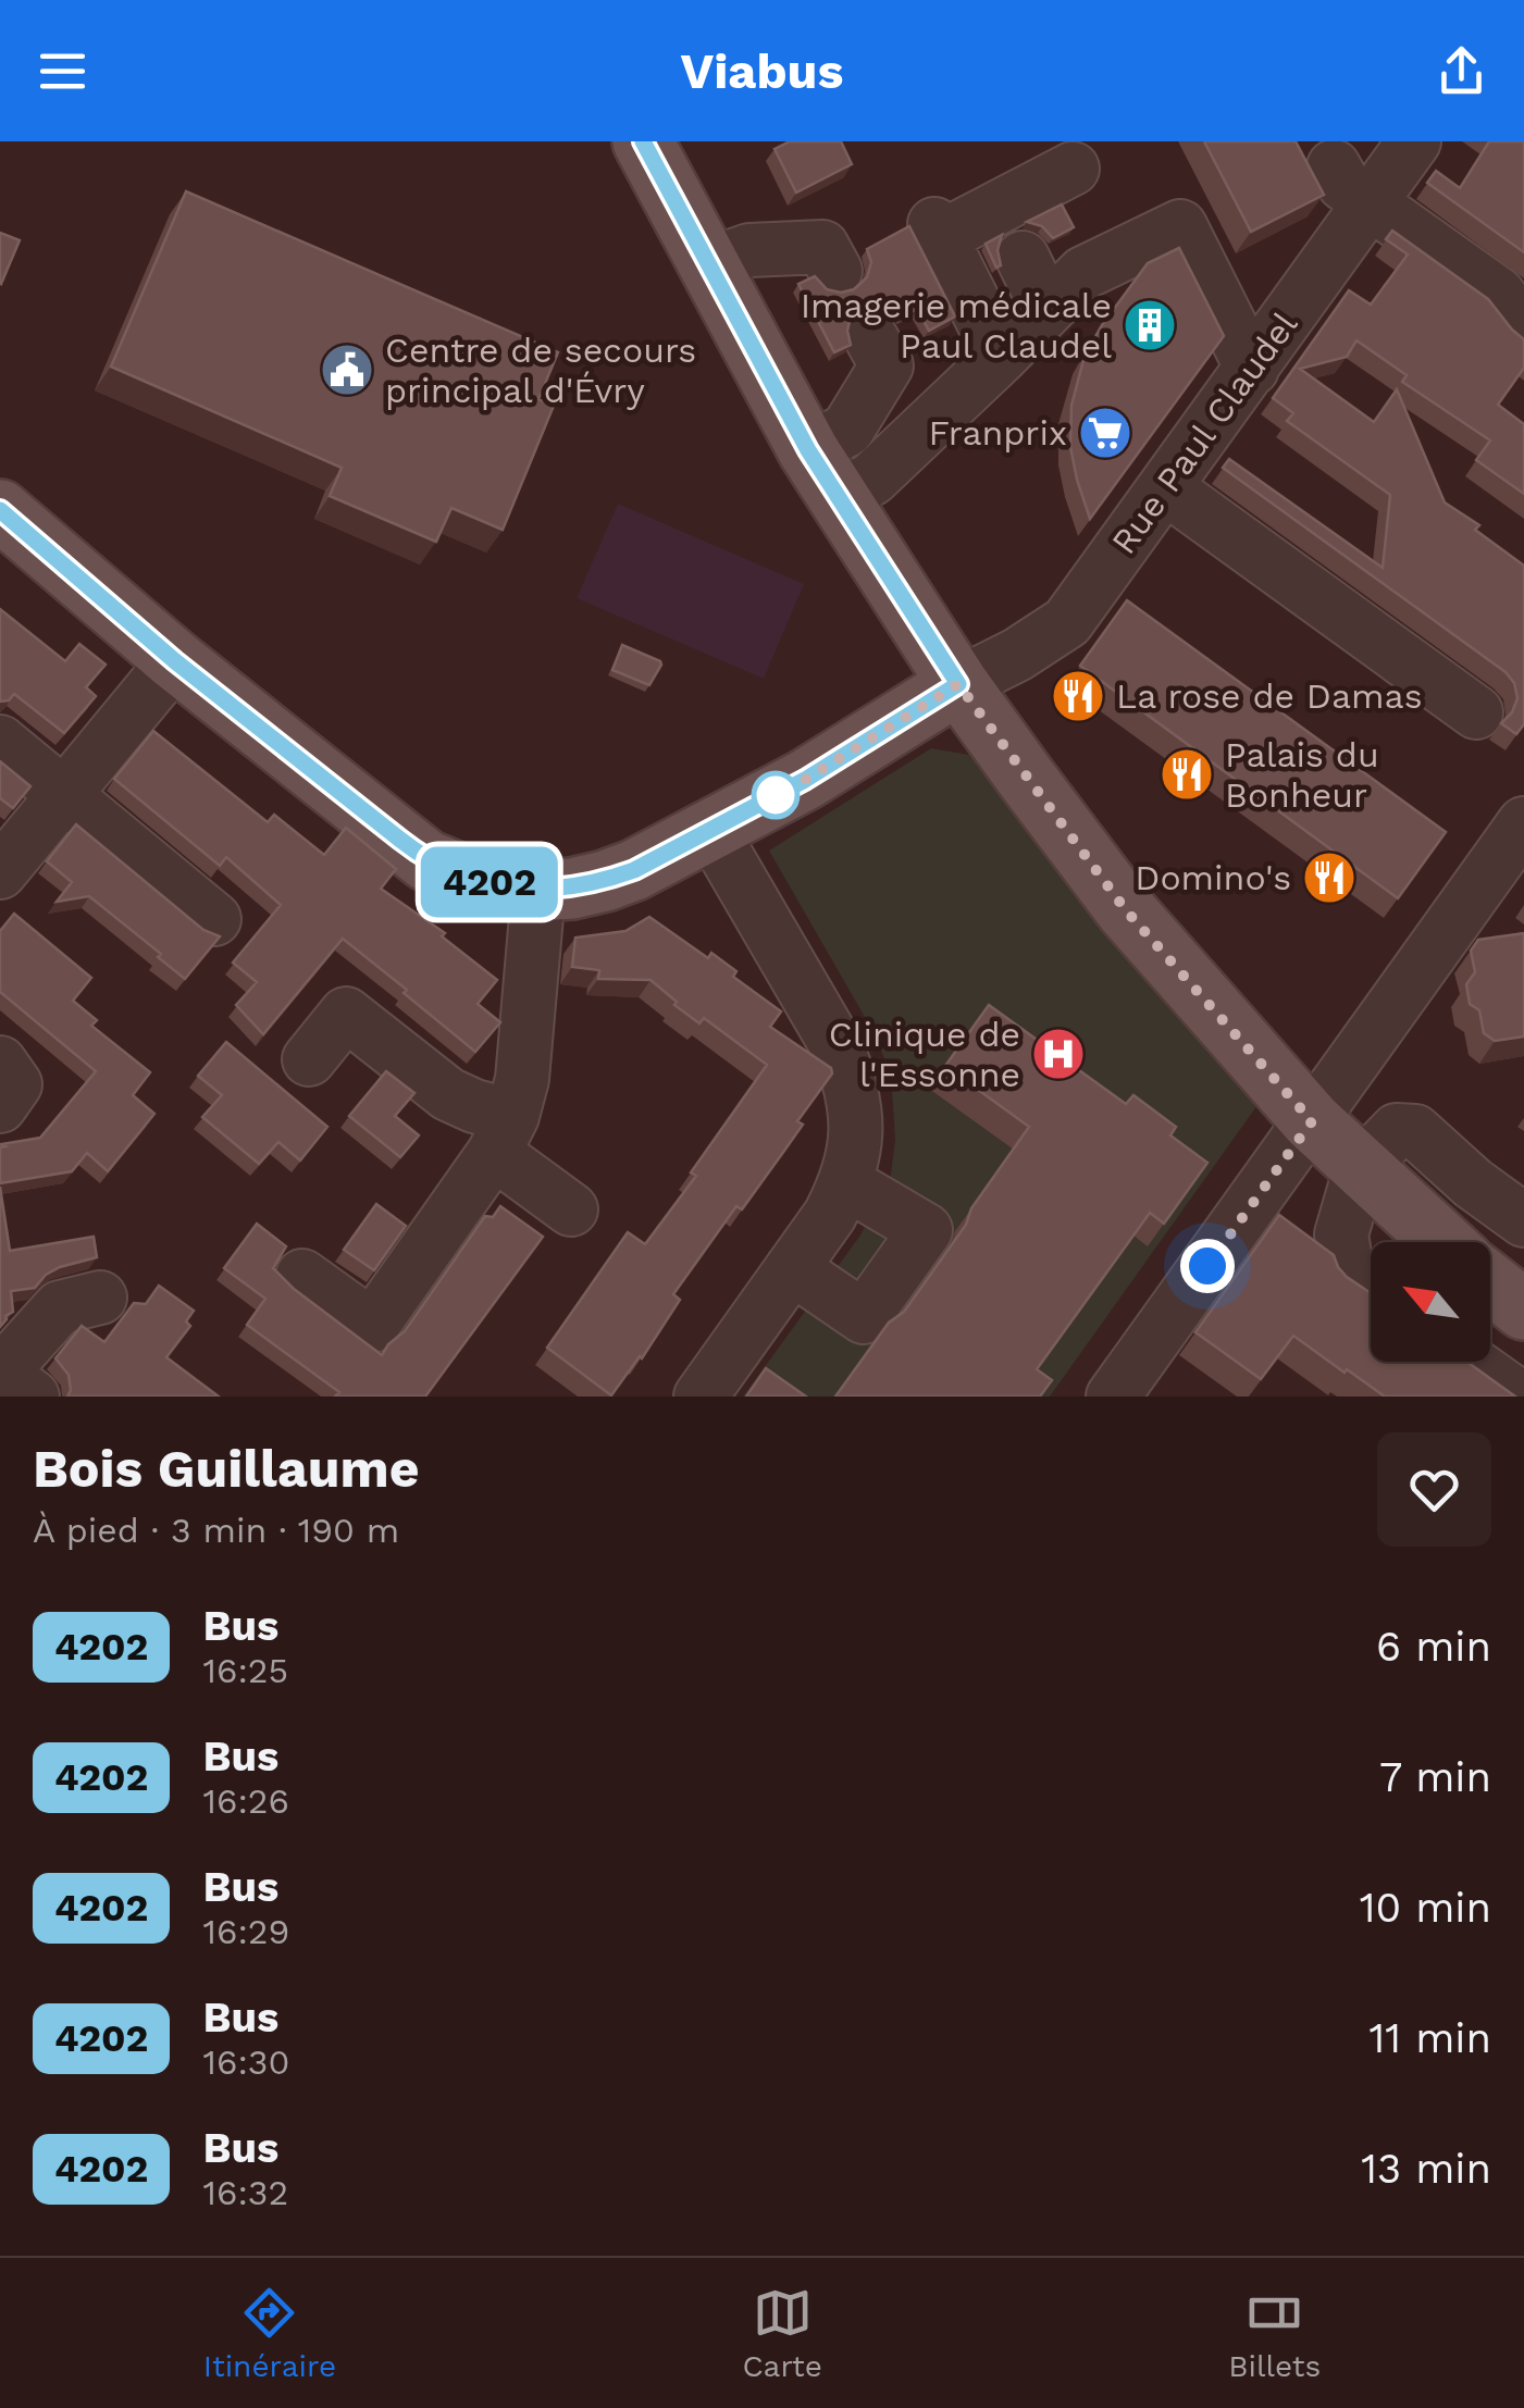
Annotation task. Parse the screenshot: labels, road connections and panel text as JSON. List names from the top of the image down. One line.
{"streets":{"street":["Rue Paul Claudel"]},"places":{"building":["Imagerie médicale Paul Claudel"],"public building":["Centre de secours principal d'Évry"],"supermarket":["Franprix"],"restaurant":["La rose de Damas","Palais du Bonheur","Domino's"],"hospital":["Clinique de l'Essonne"]},"lines":["bus line 4202"],"north":"top left","page":{"header":"Viabus","on_map":"4202","heading":["Bois Guillaume","À pied · 3 min · 190 m"],"list":[{"mark":"4202","name":"Bus","note":"16:25","value":"6 min"},{"mark":"4202","name":"Bus","note":"16:26","value":"7 min"},{"mark":"4202","name":"Bus","note":"16:29","value":"10 min"},{"mark":"4202","name":"Bus","note":"16:30","value":"11 min"},{"mark":"4202","name":"Bus","note":"16:32","value":"13 min"}],"tabs":["Itinéraire","Carte","Billets"]}}
